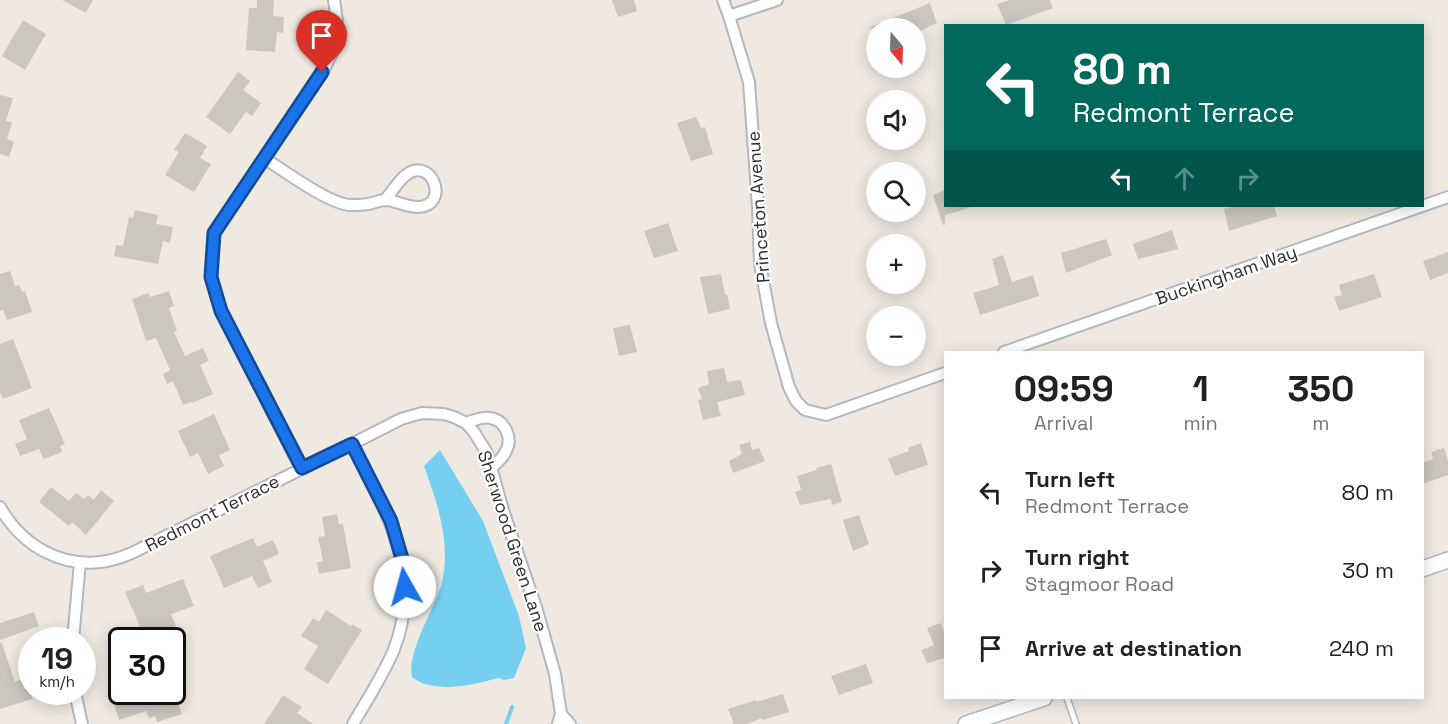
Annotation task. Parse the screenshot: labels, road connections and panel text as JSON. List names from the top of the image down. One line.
{"streets":{"street":["Princeton Avenue","Buckingham Way","Redmont Terrace","Sherwood Green Lane"]},"north":"bottom","page":{"map_buttons":["+","−"],"turn":["80 m","Redmont Terrace"],"eta":["09:59","Arrival","1","min","350","m"],"list":[{"name":"Turn left","note":"Redmont Terrace","value":"80 m"},{"name":"Turn right","note":"Stagmoor Road","value":"30 m"},{"name":"Arrive at destination","value":"240 m"}],"speed":"19 km/h","limit":"30"}}
